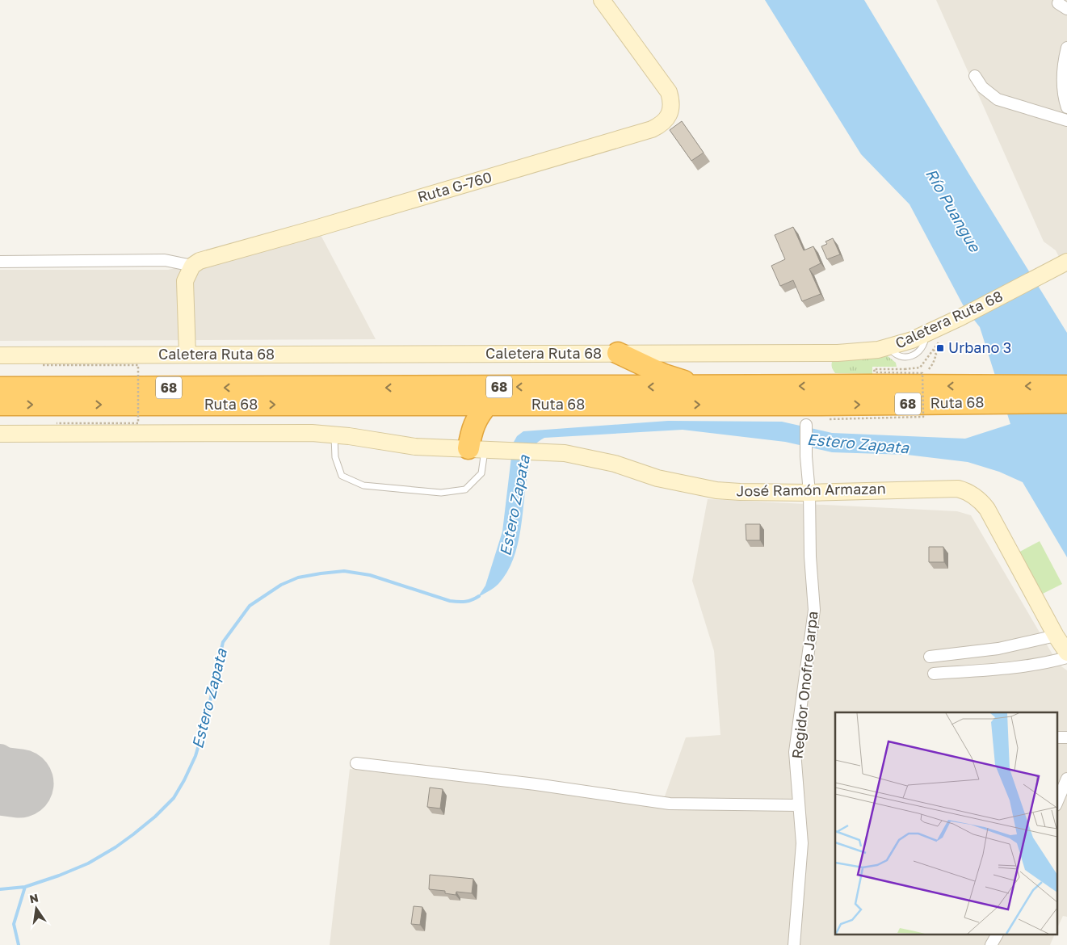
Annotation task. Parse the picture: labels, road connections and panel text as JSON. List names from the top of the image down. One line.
{"streets":{"highway":["68","Ruta 68"],"street":["Ruta G-760","Caletera Ruta 68","José Ramón Armazan","Regidor Onofre Jarpa"]},"crossings":[["José Ramón Armazan","Regidor Onofre Jarpa"]],"water":["Río Puangue","Estero Zapata"],"places":{"transit":["Urbano 3"]},"north":"top"}
